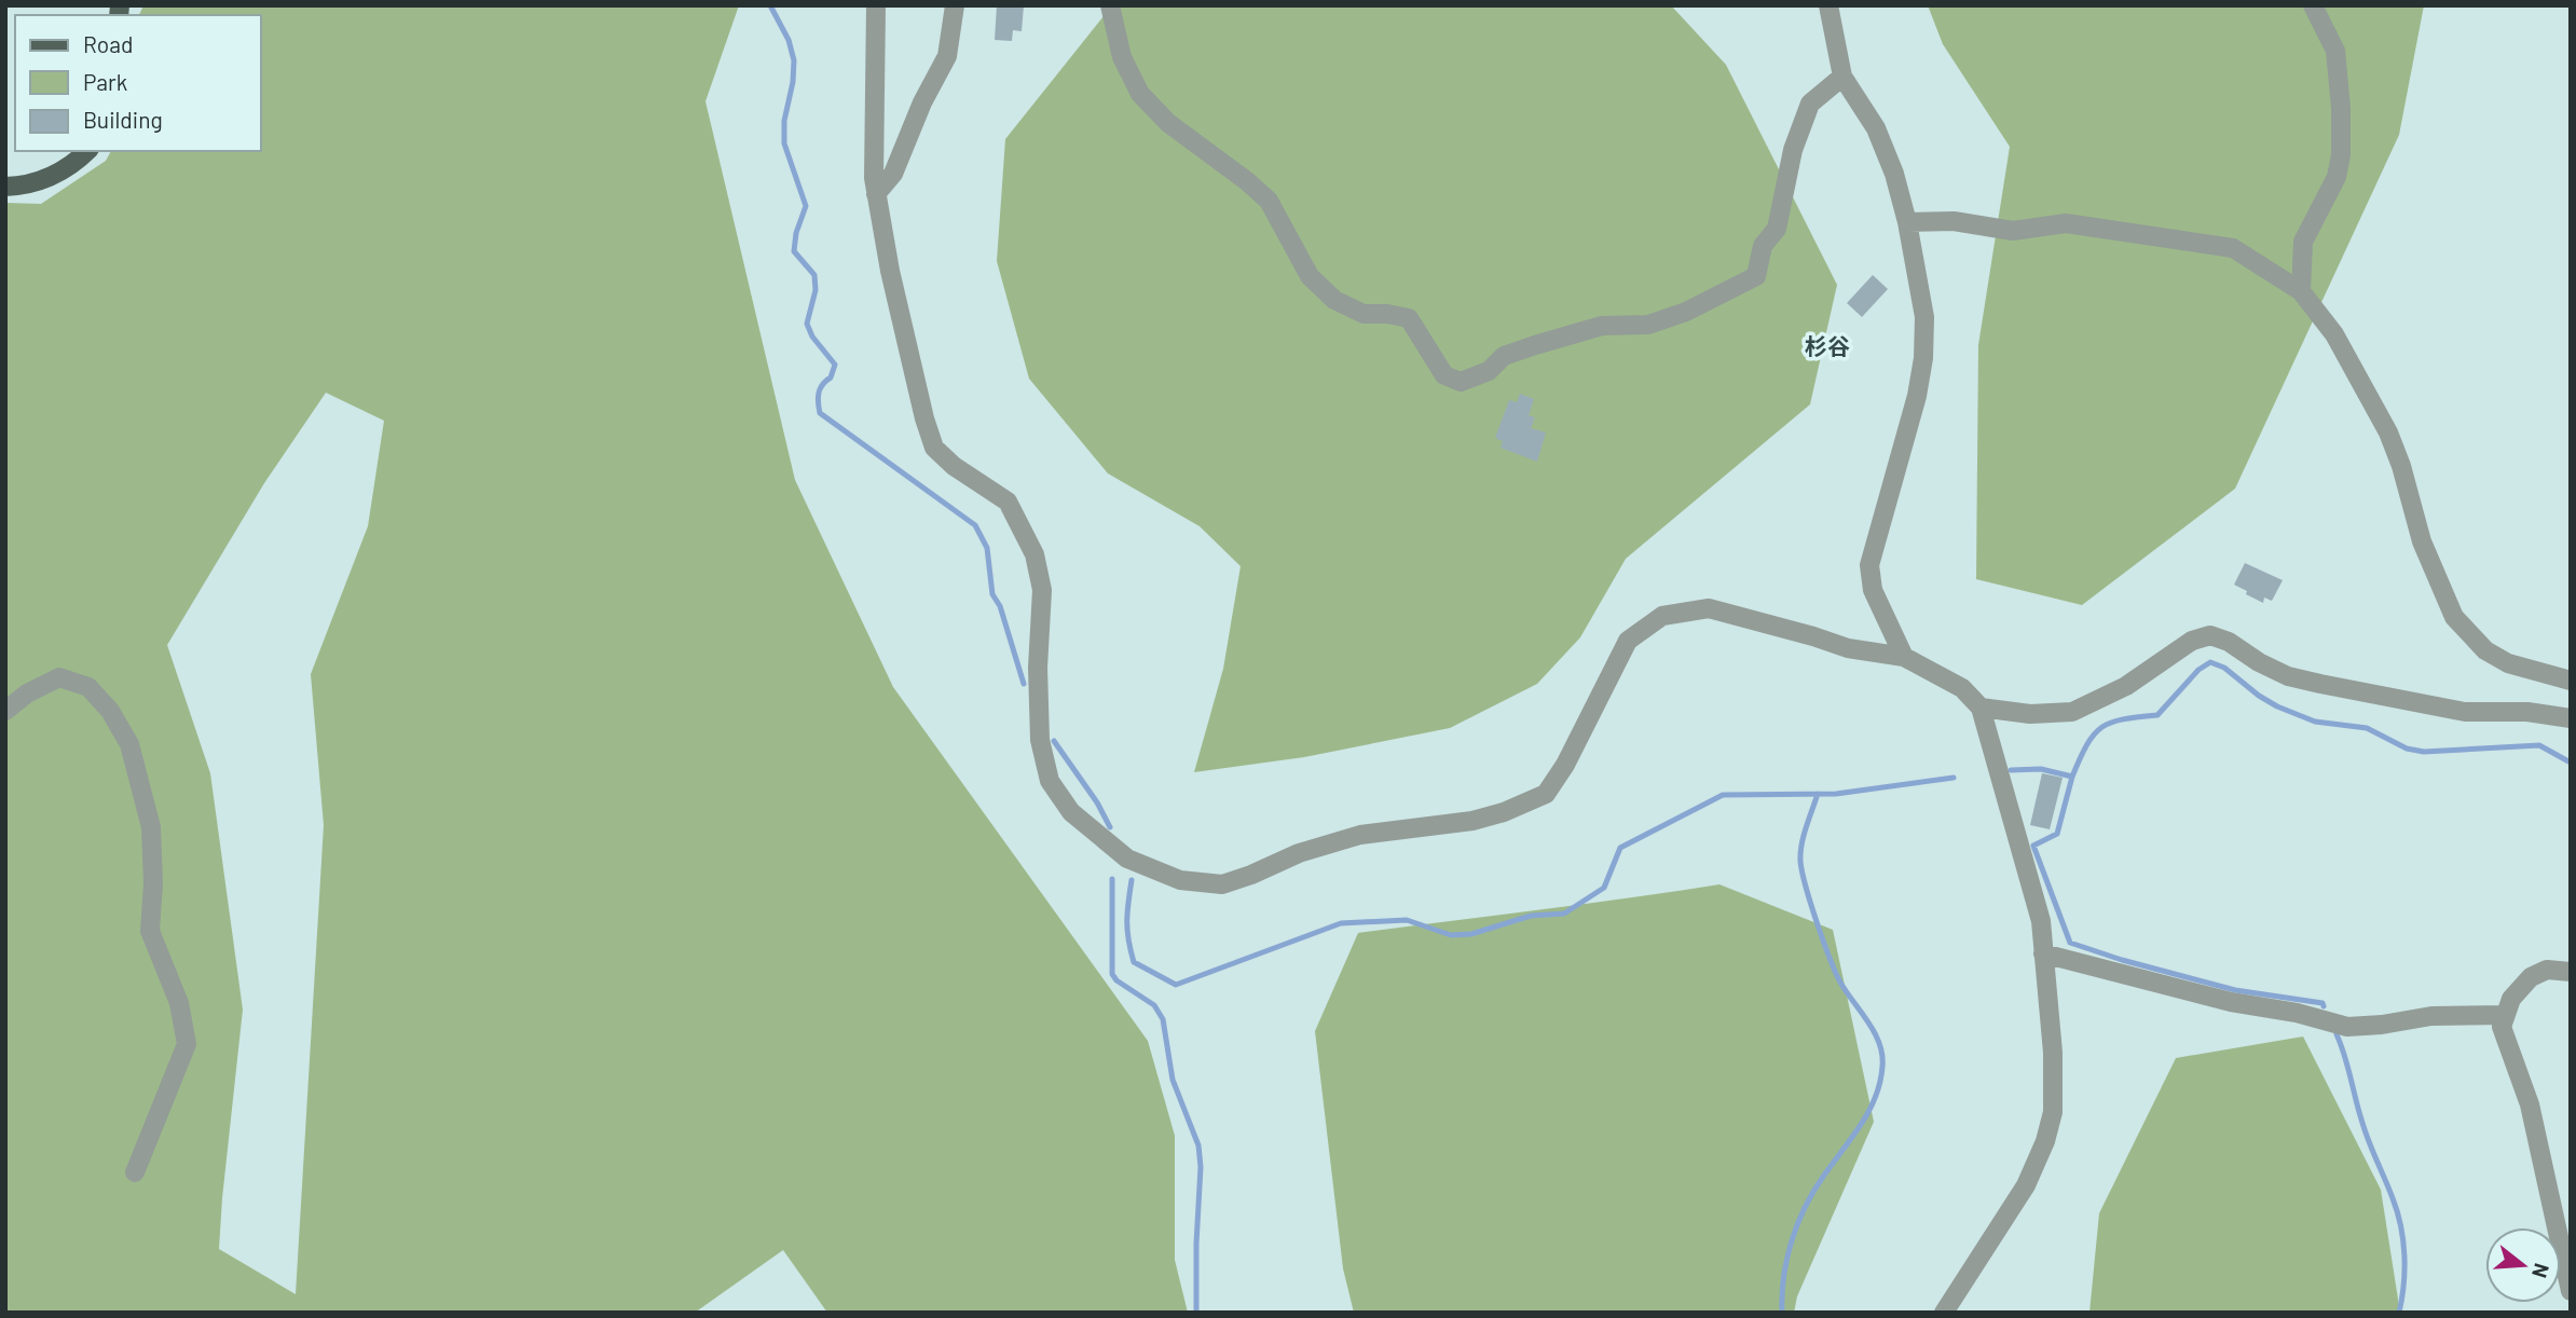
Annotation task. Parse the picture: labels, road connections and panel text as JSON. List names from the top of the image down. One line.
{"districts":["杉谷"],"legend":["Road","Park","Building"],"north":"right"}
